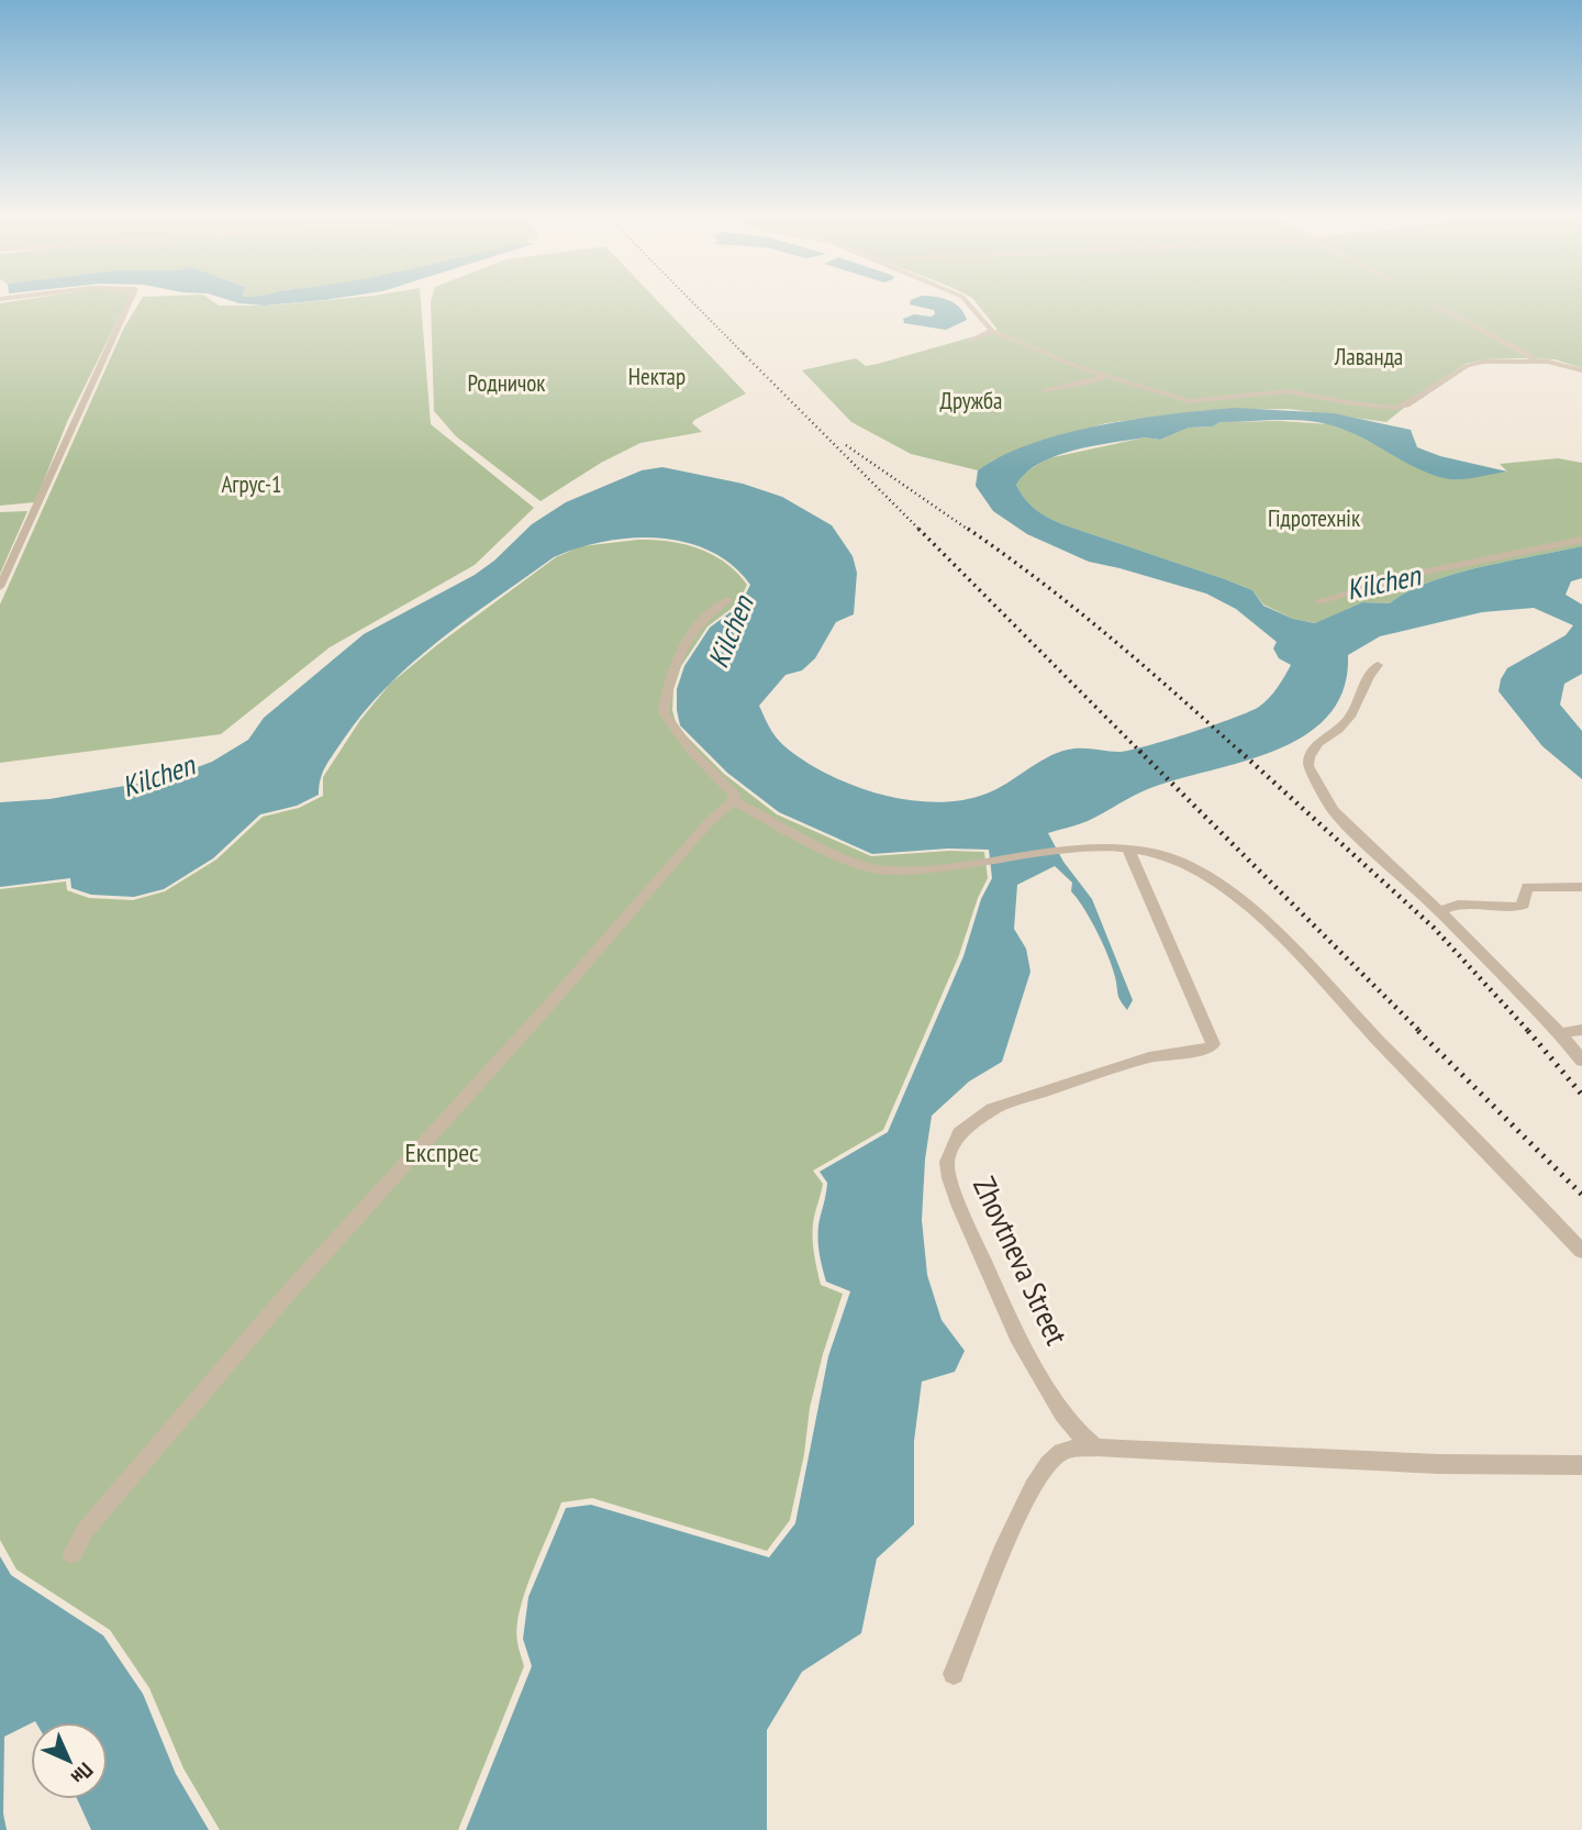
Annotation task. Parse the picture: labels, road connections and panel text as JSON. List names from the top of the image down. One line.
{"streets":{"street":["Zhovtneva Street"]},"water":["Kilchen"],"parks":["Лаванда","Нектар","Родничок","Дружба","Агрус-1","Гідротехнік","Експрес"],"north":"bottom right"}
